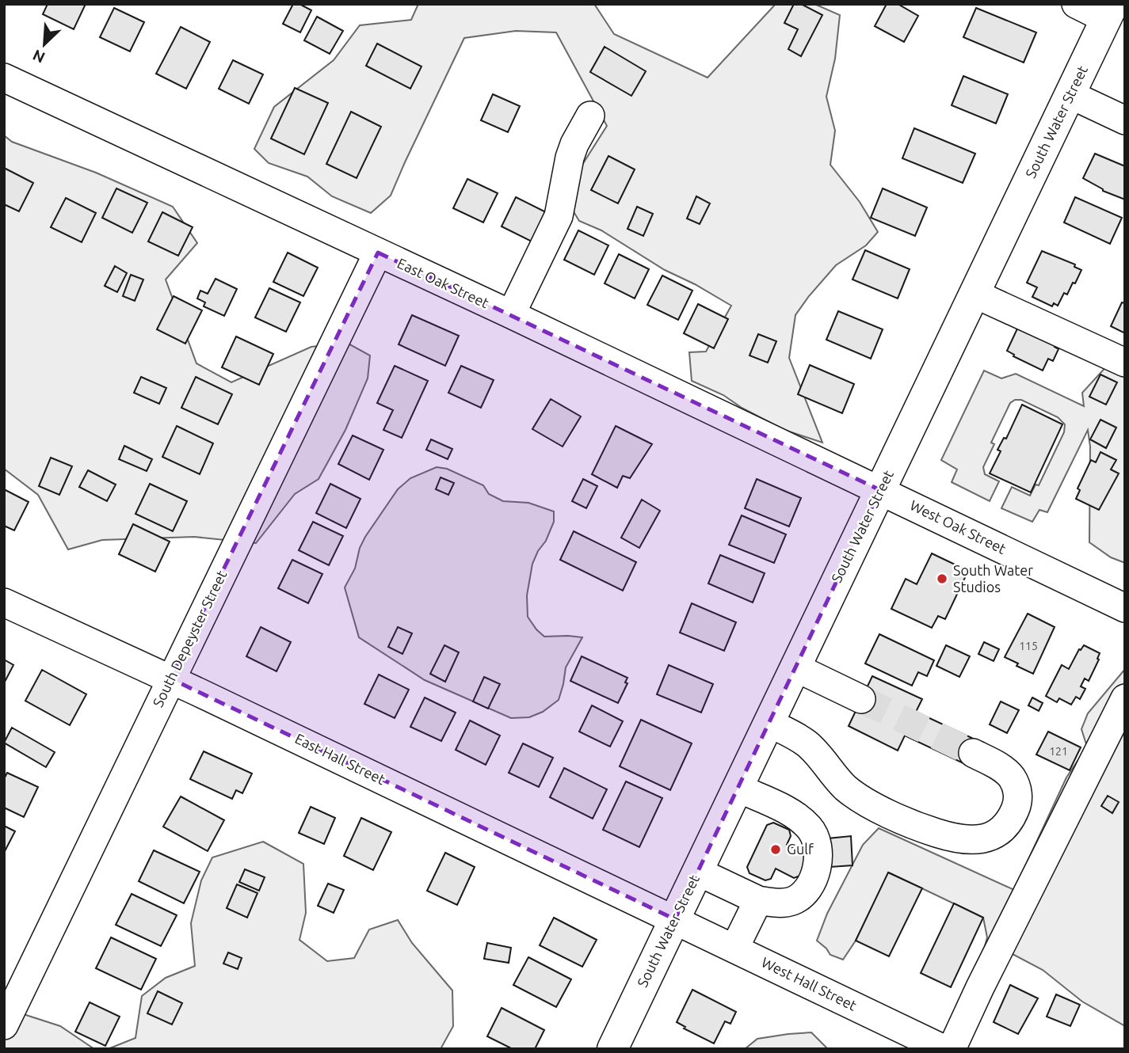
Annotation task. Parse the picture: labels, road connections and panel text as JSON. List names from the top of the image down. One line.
{"streets":{"main road":["South Water Street"],"street":["East Oak Street","West Oak Street","South Depeyster Street","East Hall Street","West Hall Street"]},"crossings":[["South Water Street","East Oak Street"],["South Water Street","West Oak Street"],["South Water Street","East Hall Street"],["South Water Street","West Hall Street"],["East Oak Street","West Oak Street"],["East Oak Street","South Depeyster Street"],["South Depeyster Street","East Hall Street"],["East Hall Street","West Hall Street"]],"places":["South Water Studios","Gulf"],"house_numbers":["115","121"],"north":"bottom left"}
